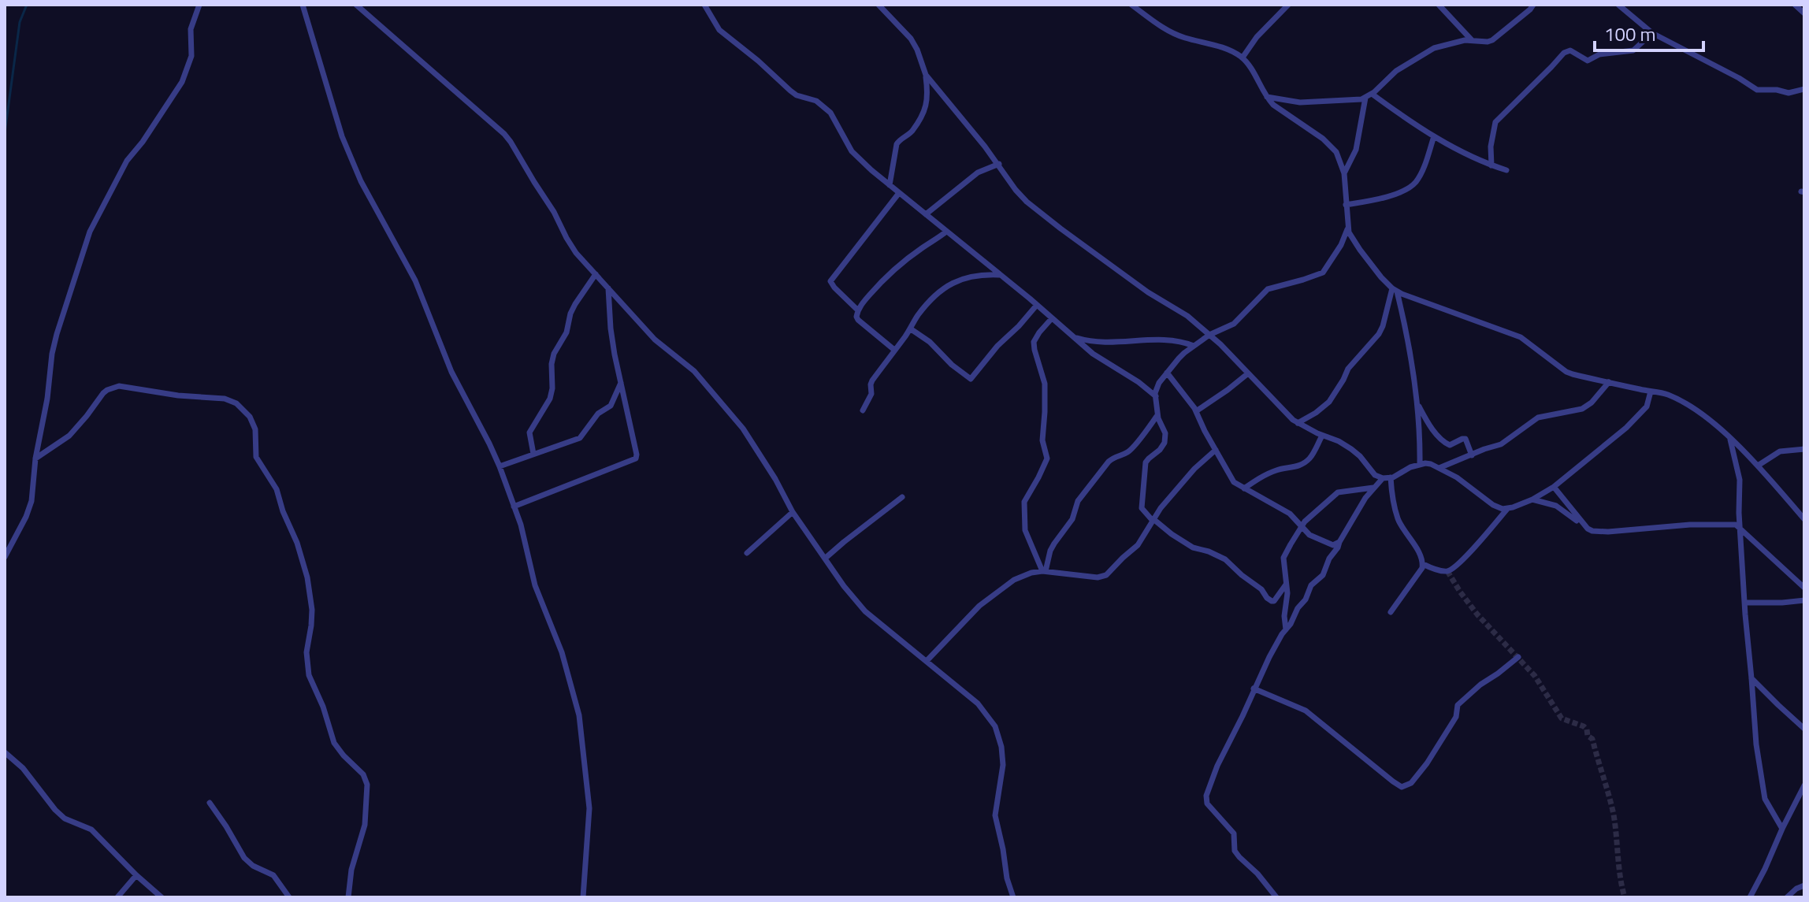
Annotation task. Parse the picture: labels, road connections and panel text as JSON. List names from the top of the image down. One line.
{"scale_bar":"100 m"}
